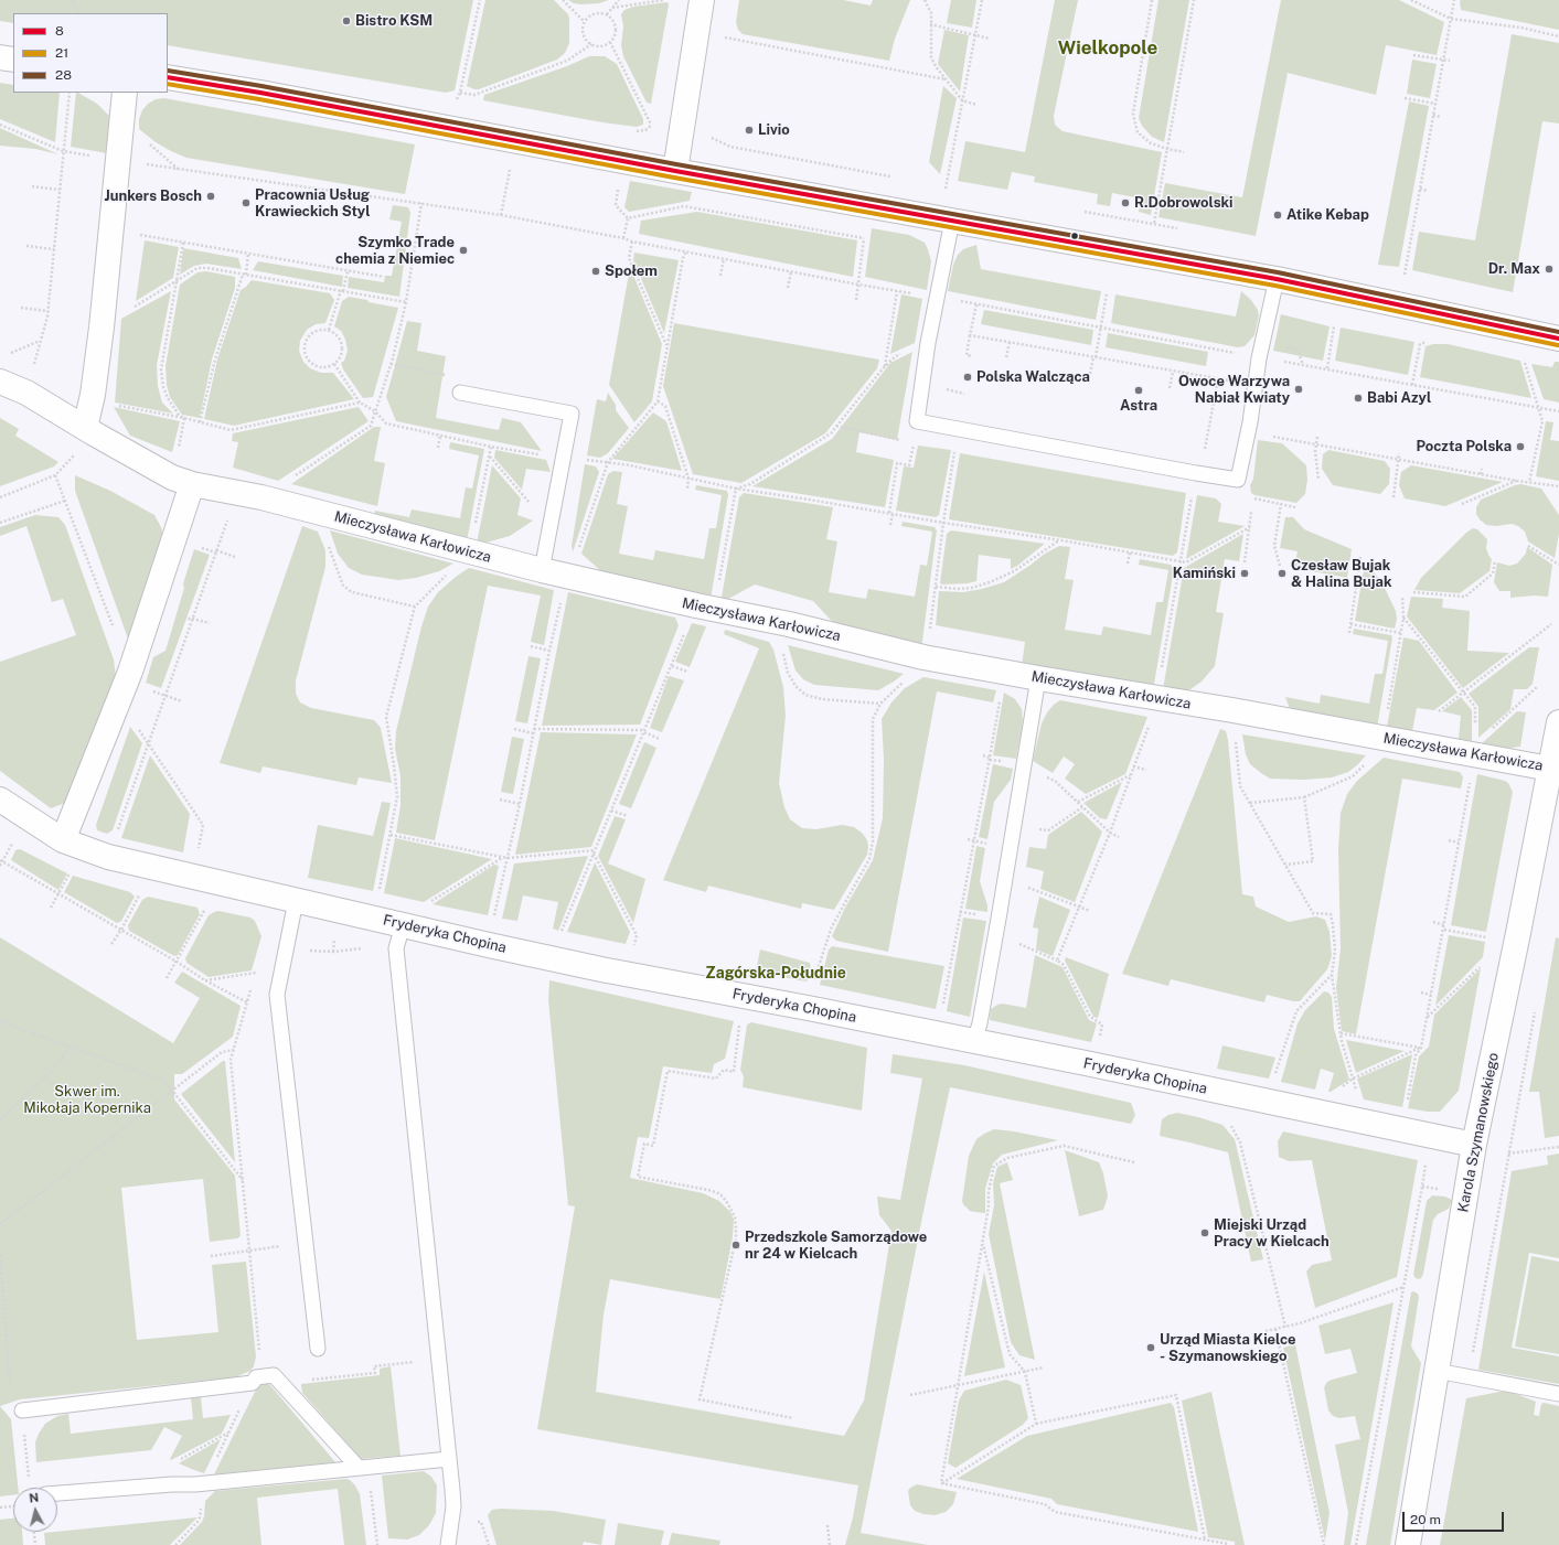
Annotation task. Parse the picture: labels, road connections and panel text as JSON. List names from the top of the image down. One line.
{"streets":{"street":["Mieczysława Karłowicza","Fryderyka Chopina","Karola Szymanowskiego"]},"crossings":[["Mieczysława Karłowicza","Karola Szymanowskiego"],["Fryderyka Chopina","Karola Szymanowskiego"]],"districts":["Wielkopole","Zagórska-Południe"],"parks":["Skwer im. Mikołaja Kopernika"],"places":["Bistro KSM","Livio","Junkers Bosch","Pracownia Usług Krawieckich Styl","R.Dobrowolski","Atike Kebap","Szymko Trade chemia z Niemiec","Dr. Max","Społem","Polska Walcząca","Owoce Warzywa Nabiał Kwiaty","Astra","Babi Azyl","Poczta Polska","Kamiński","Czesław Bujak & Halina Bujak","Miejski Urząd Pracy w Kielcach","Przedszkole Samorządowe nr 24 w Kielcach","Urząd Miasta Kielce - Szymanowskiego"],"lines":["transit line 28","transit line 8","transit line 21"],"legend":["8","21","28"],"scale_bar":"20 m","north":"top"}
